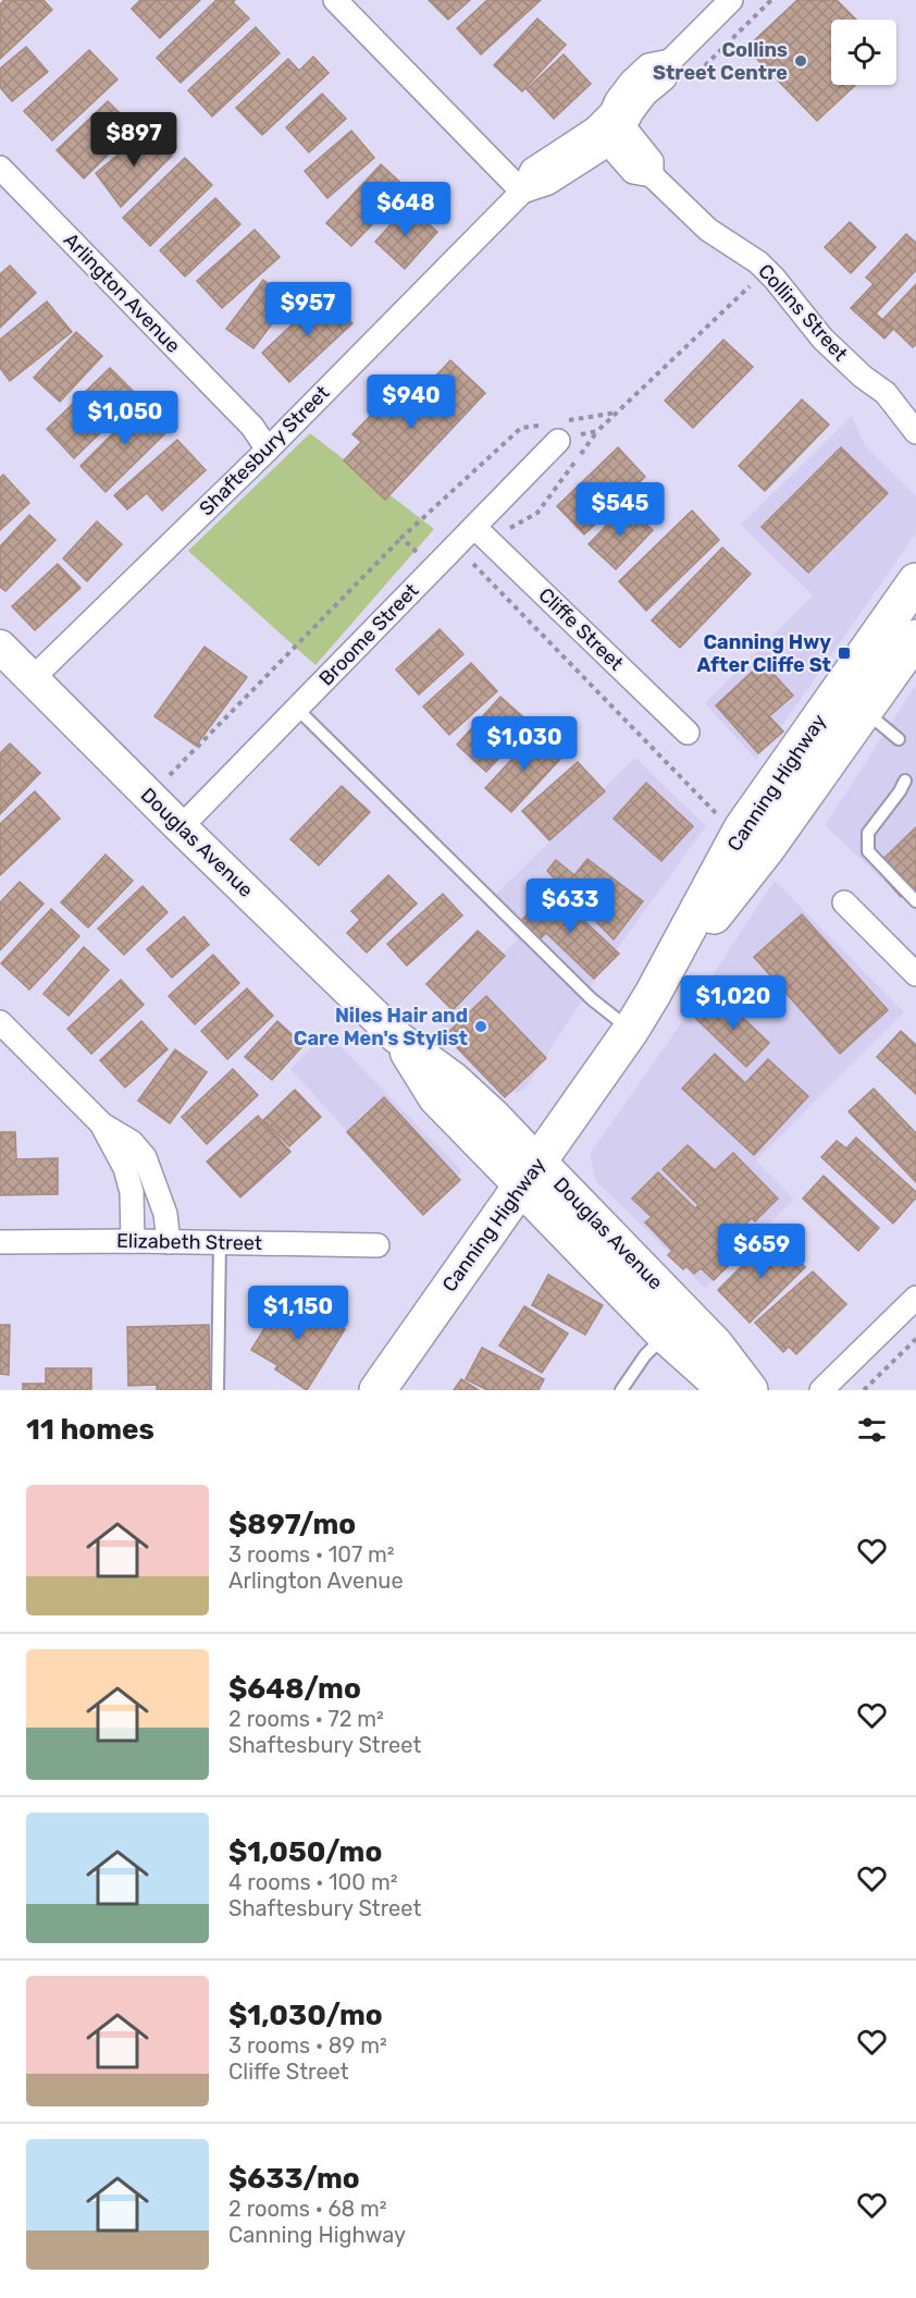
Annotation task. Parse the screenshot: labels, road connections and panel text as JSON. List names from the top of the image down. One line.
{"streets":{"main road":["Canning Highway","Douglas Avenue"],"street":["Arlington Avenue","Collins Street","Shaftesbury Street","Cliffe Street","Broome Street","Elizabeth Street"]},"crossings":[["Arlington Avenue","Shaftesbury Street"],["Collins Street","Shaftesbury Street"],["Shaftesbury Street","Douglas Avenue"],["Cliffe Street","Broome Street"],["Broome Street","Douglas Avenue"],["Canning Highway","Douglas Avenue"]],"places":{"other":["Collins Street Centre","Niles Hair and Care Men's Stylist"],"transit":["Canning Hwy After Cliffe St"]},"page":{"price":["$897","$648","$957","$940","$1,050","$545","$1,030","$633","$1,020","$659","$1,150"],"heading":"11 homes","list":[{"name":"$897/mo","note":"3 rooms · 107 m² · Arlington Avenue"},{"name":"$648/mo","note":"2 rooms · 72 m² · Shaftesbury Street"},{"name":"$1,050/mo","note":"4 rooms · 100 m² · Shaftesbury Street"},{"name":"$1,030/mo","note":"3 rooms · 89 m² · Cliffe Street"},{"name":"$633/mo","note":"2 rooms · 68 m² · Canning Highway"}]}}
